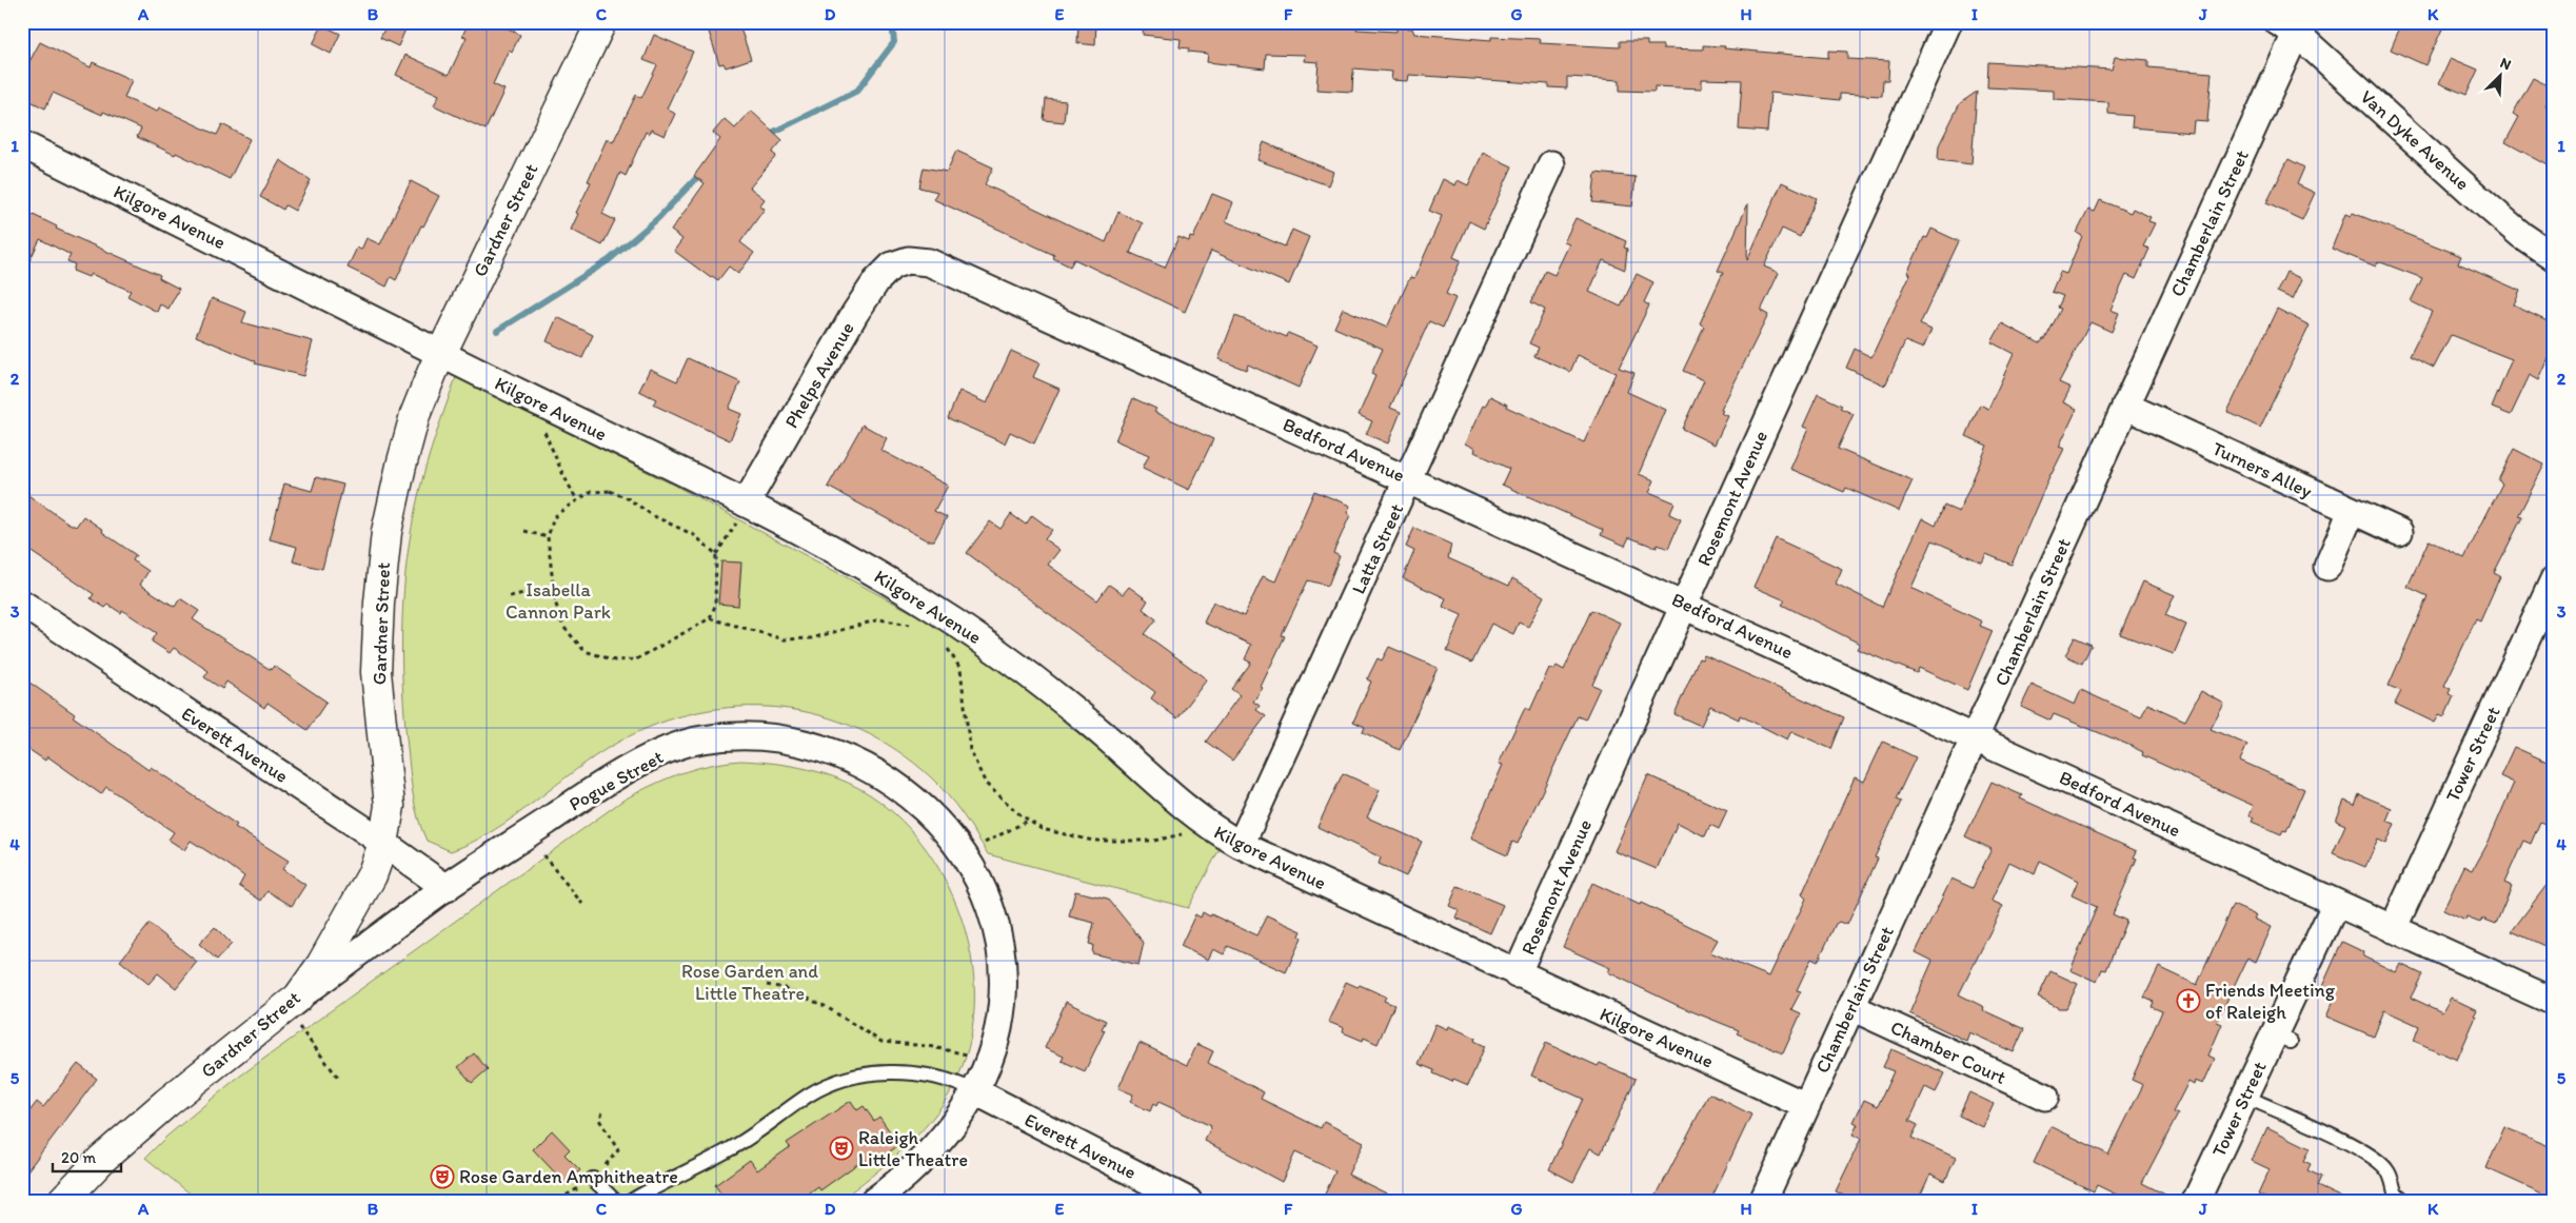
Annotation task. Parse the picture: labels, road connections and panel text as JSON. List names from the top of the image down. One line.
{"streets":{"street":["Van Dyke Avenue","Kilgore Avenue","Gardner Street","Chamberlain Street","Phelps Avenue","Bedford Avenue","Turners Alley","Rosemont Avenue","Latta Street","Everett Avenue","Tower Street","Pogue Street","Chamber Court"]},"crossings":[["Van Dyke Avenue","Chamberlain Street"],["Kilgore Avenue","Gardner Street"],["Kilgore Avenue","Chamberlain Street"],["Kilgore Avenue","Phelps Avenue"],["Kilgore Avenue","Rosemont Avenue"],["Kilgore Avenue","Latta Street"],["Gardner Street","Everett Avenue"],["Gardner Street","Pogue Street"],["Chamberlain Street","Bedford Avenue"],["Chamberlain Street","Turners Alley"],["Chamberlain Street","Chamber Court"],["Phelps Avenue","Bedford Avenue"],["Bedford Avenue","Rosemont Avenue"],["Bedford Avenue","Latta Street"],["Bedford Avenue","Tower Street"],["Everett Avenue","Pogue Street"]],"parks":["Isabella Cannon Park","Rose Garden and Little Theatre"],"places":{"church":["Friends Meeting of Raleigh"],"theatre":["Raleigh Little Theatre","Rose Garden Amphitheatre"]},"scale_bar":"20 m","north":"top right","grid":{"columns":["A","B","C","D","E","F","G","H","I","J","K"],"rows":["1","2","3","4","5"]}}
